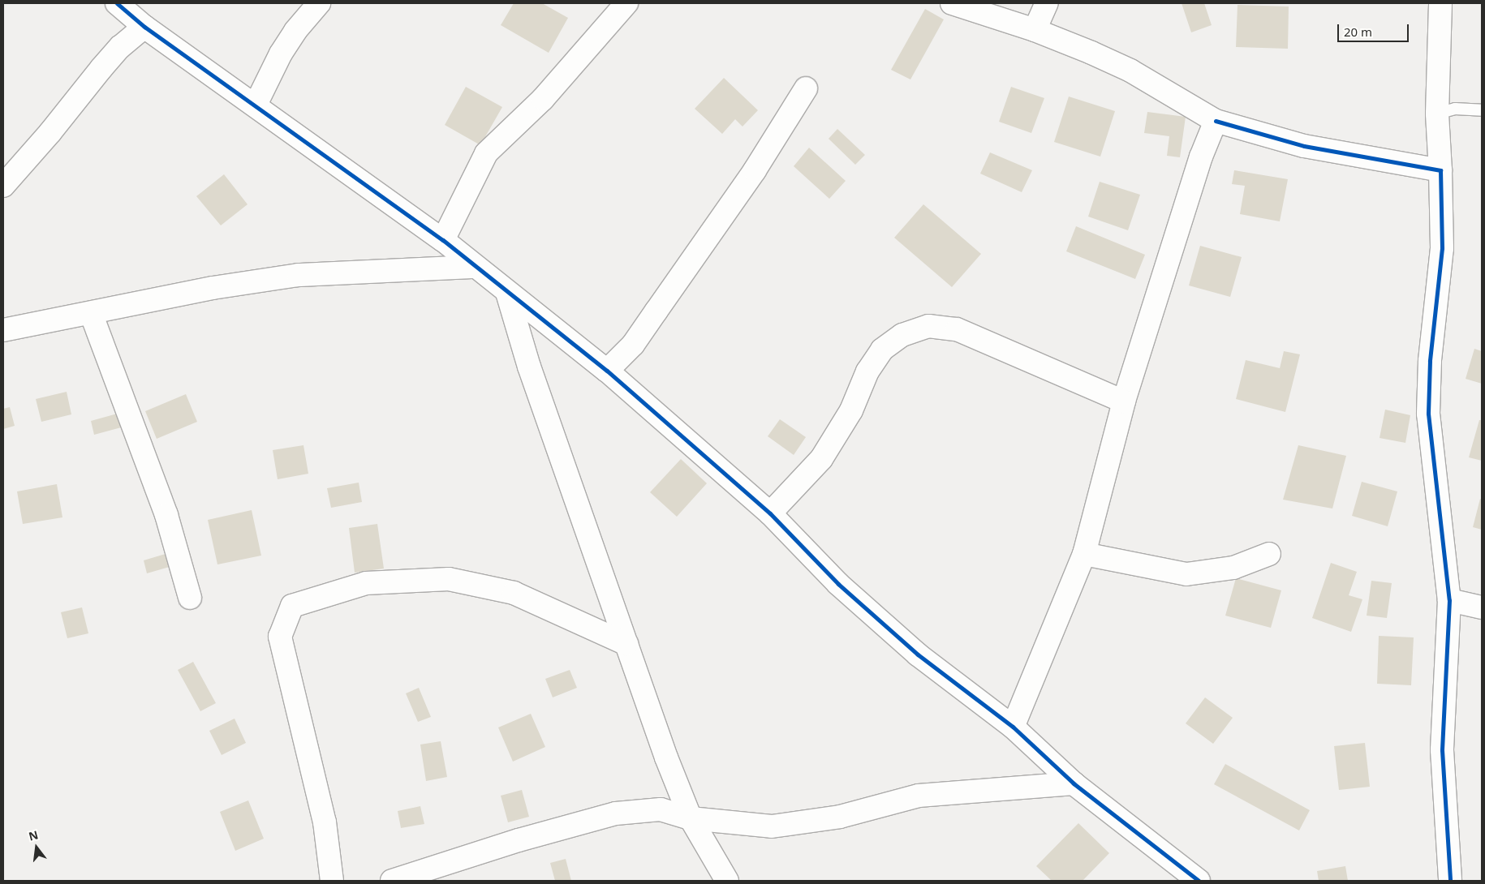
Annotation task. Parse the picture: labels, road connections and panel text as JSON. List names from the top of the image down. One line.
{"scale_bar":"20 m","north":"top"}
